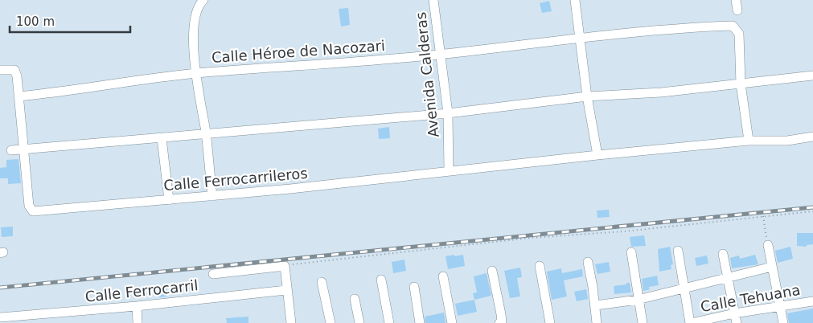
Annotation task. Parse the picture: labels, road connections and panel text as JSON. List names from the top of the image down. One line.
{"streets":{"street":["Calle Héroe de Nacozari","Avenida Calderas","Calle Ferrocarrileros","Calle Ferrocarril","Calle Tehuana"]},"crossings":[["Calle Héroe de Nacozari","Avenida Calderas"],["Calle Héroe de Nacozari","Calle Ferrocarrileros"],["Avenida Calderas","Calle Ferrocarrileros"]],"scale_bar":"100 m"}
